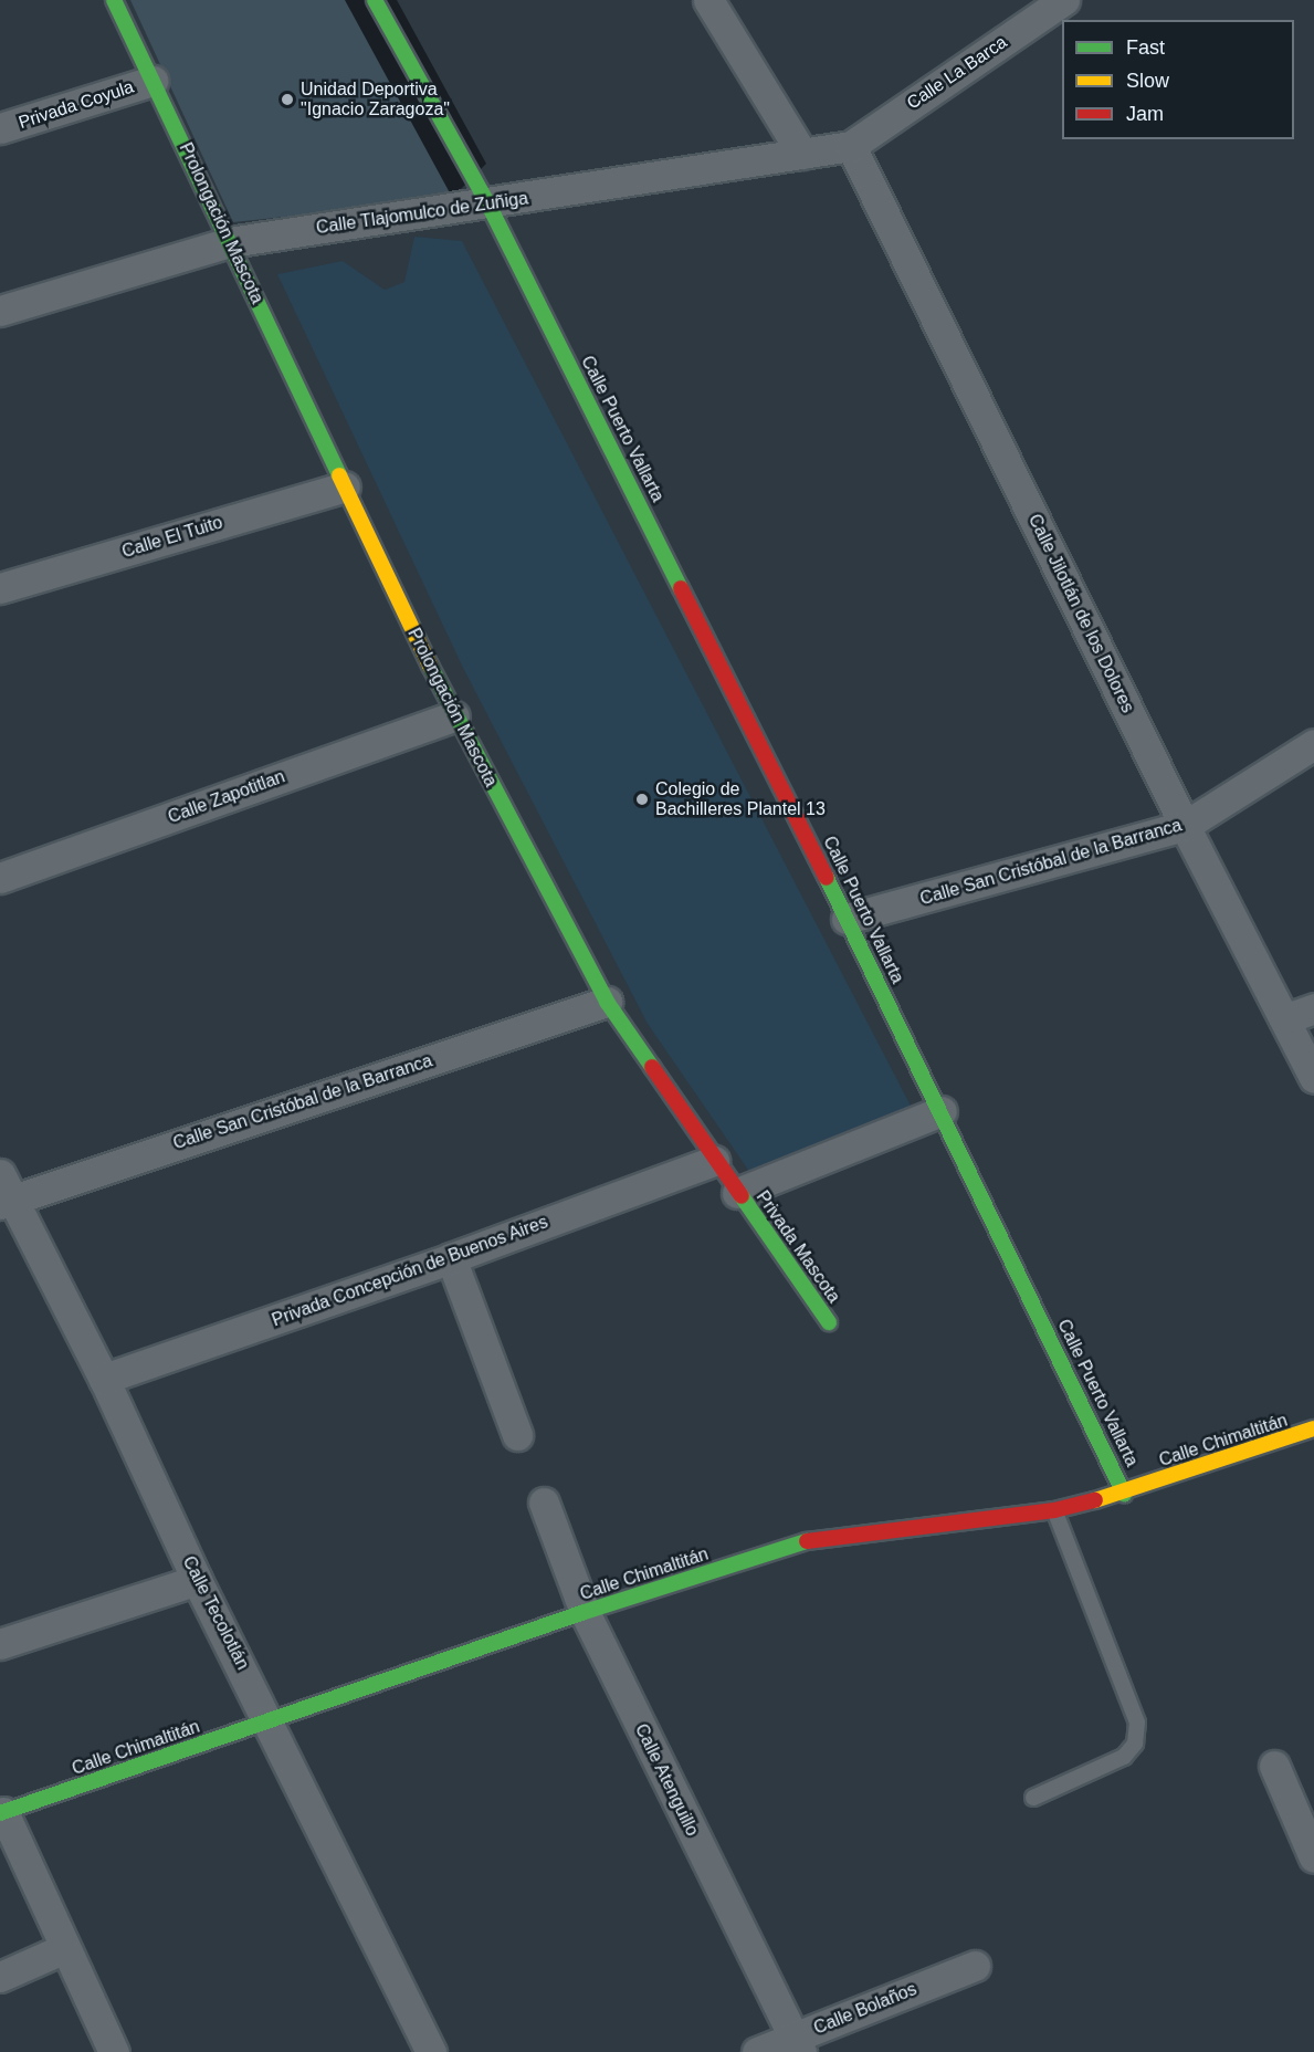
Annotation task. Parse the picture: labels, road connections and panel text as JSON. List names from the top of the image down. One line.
{"streets":{"street":["Calle La Barca","Privada Coyula","Calle Tlajomulco de Zuñiga","Prolongación Mascota","Calle Puerto Vallarta","Calle El Tuito","Calle Jilotlán de los Dolores","Calle Zapotitlan","Calle San Cristóbal de la Barranca","Privada Mascota","Privada Concepción de Buenos Aires","Calle Chimaltitán","Calle Tecolotlán","Calle Atenguillo","Calle Bolaños"]},"crossings":[["Calle La Barca","Calle Tlajomulco de Zuñiga"],["Calle La Barca","Calle Jilotlán de los Dolores"],["Privada Coyula","Prolongación Mascota"],["Calle Tlajomulco de Zuñiga","Prolongación Mascota"],["Calle Tlajomulco de Zuñiga","Calle Puerto Vallarta"],["Calle Tlajomulco de Zuñiga","Calle Jilotlán de los Dolores"],["Prolongación Mascota","Calle El Tuito"],["Prolongación Mascota","Calle Zapotitlan"],["Prolongación Mascota","Calle San Cristóbal de la Barranca"],["Prolongación Mascota","Privada Mascota"],["Prolongación Mascota","Privada Concepción de Buenos Aires"],["Calle Puerto Vallarta","Calle San Cristóbal de la Barranca"],["Calle Puerto Vallarta","Calle Chimaltitán"],["Calle Jilotlán de los Dolores","Calle San Cristóbal de la Barranca"],["Calle San Cristóbal de la Barranca","Calle Tecolotlán"],["Privada Concepción de Buenos Aires","Calle Tecolotlán"],["Calle Chimaltitán","Calle Tecolotlán"],["Calle Chimaltitán","Calle Atenguillo"],["Calle Atenguillo","Calle Bolaños"]],"places":["Unidad Deportiva \"Ignacio Zaragoza\"","Colegio de Bachilleres Plantel 13"],"legend":["Fast","Slow","Jam"]}
